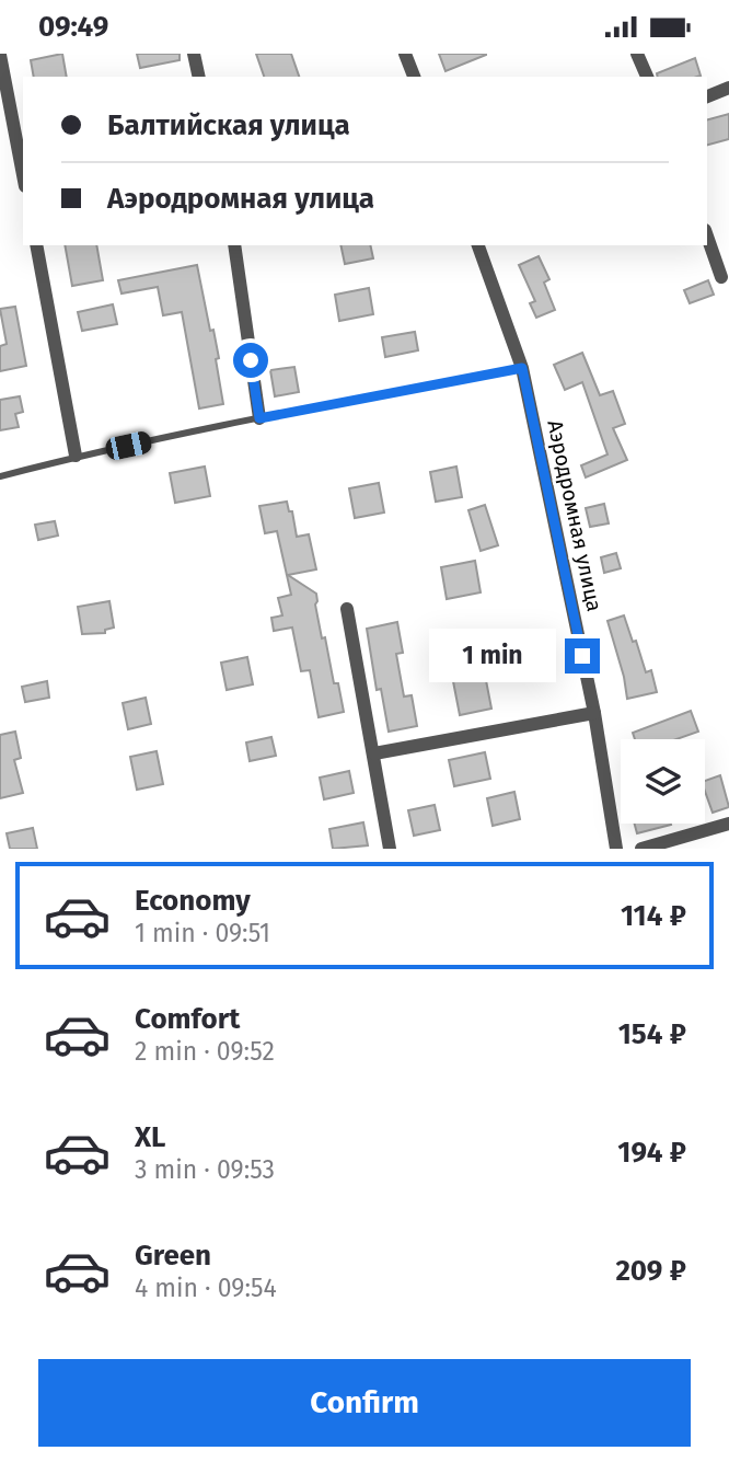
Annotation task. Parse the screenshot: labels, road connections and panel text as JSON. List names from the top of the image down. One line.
{"streets":{"street":["Аэродромная улица"]},"page":{"status":"09:49","banner":["Балтийская улица","Аэродромная улица"],"bubble":"1 min","list":[{"name":"Economy","note":"1 min · 09:51","value":"114 ₽"},{"name":"Comfort","note":"2 min · 09:52","value":"154 ₽"},{"name":"XL","note":"3 min · 09:53","value":"194 ₽"},{"name":"Green","note":"4 min · 09:54","value":"209 ₽"}],"buttons":"Confirm"}}
